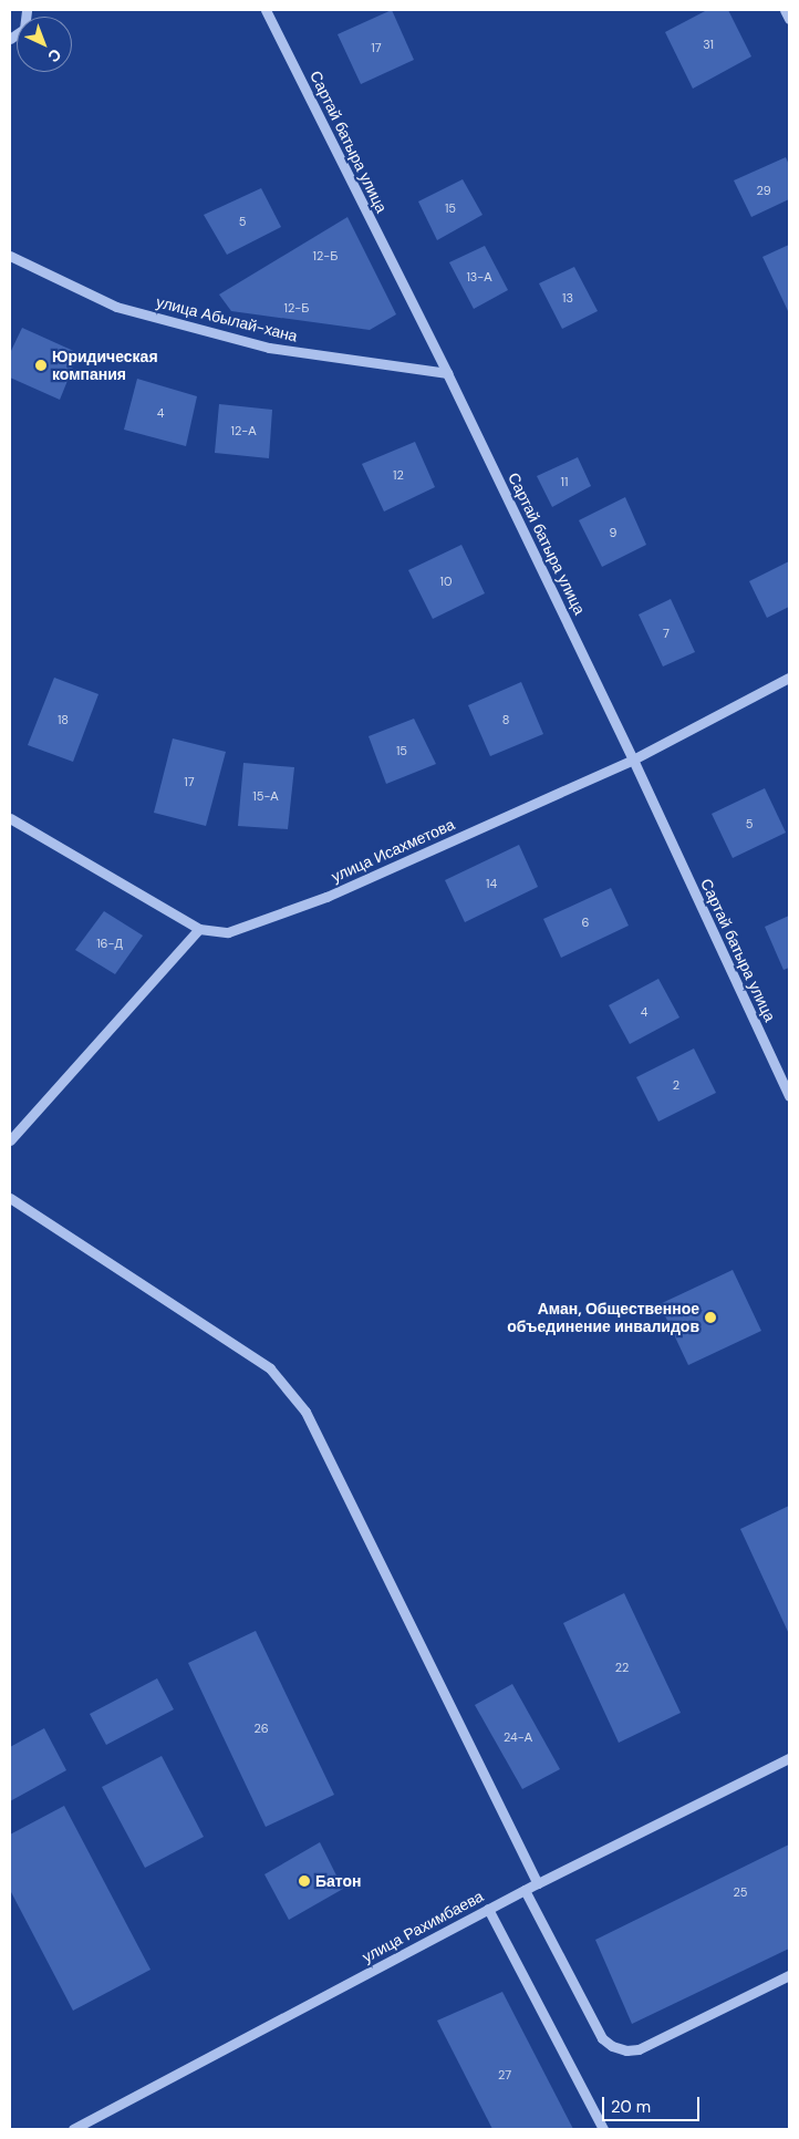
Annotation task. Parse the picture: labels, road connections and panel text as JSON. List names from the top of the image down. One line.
{"streets":{"street":["Сартай батыра улица","улица Абылай-хана","улица Исахметова","улица Рахимбаева"]},"crossings":[["Сартай батыра улица","улица Абылай-хана"],["Сартай батыра улица","улица Исахметова"]],"places":["Юридическая компания","Аман, Общественное объединение инвалидов","Батон"],"house_numbers":["31","17","29","15","5","12-Б","13-А","13","12-Б","4","12-А","12","11","9","10","7","18","8","15","17","15-А","5","14","6","16-Д","4","2","22","26","24-А","25","27"],"scale_bar":"20 m","north":"bottom right"}
